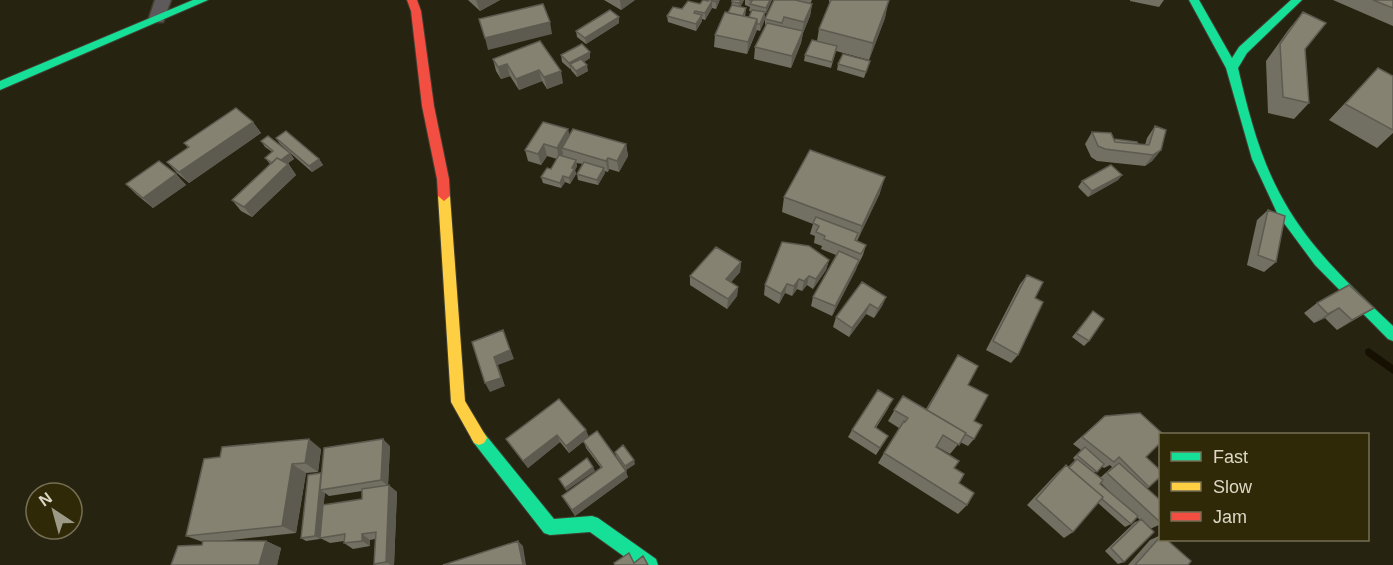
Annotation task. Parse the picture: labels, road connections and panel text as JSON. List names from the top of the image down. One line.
{"legend":["Fast","Slow","Jam"],"north":"top left"}
